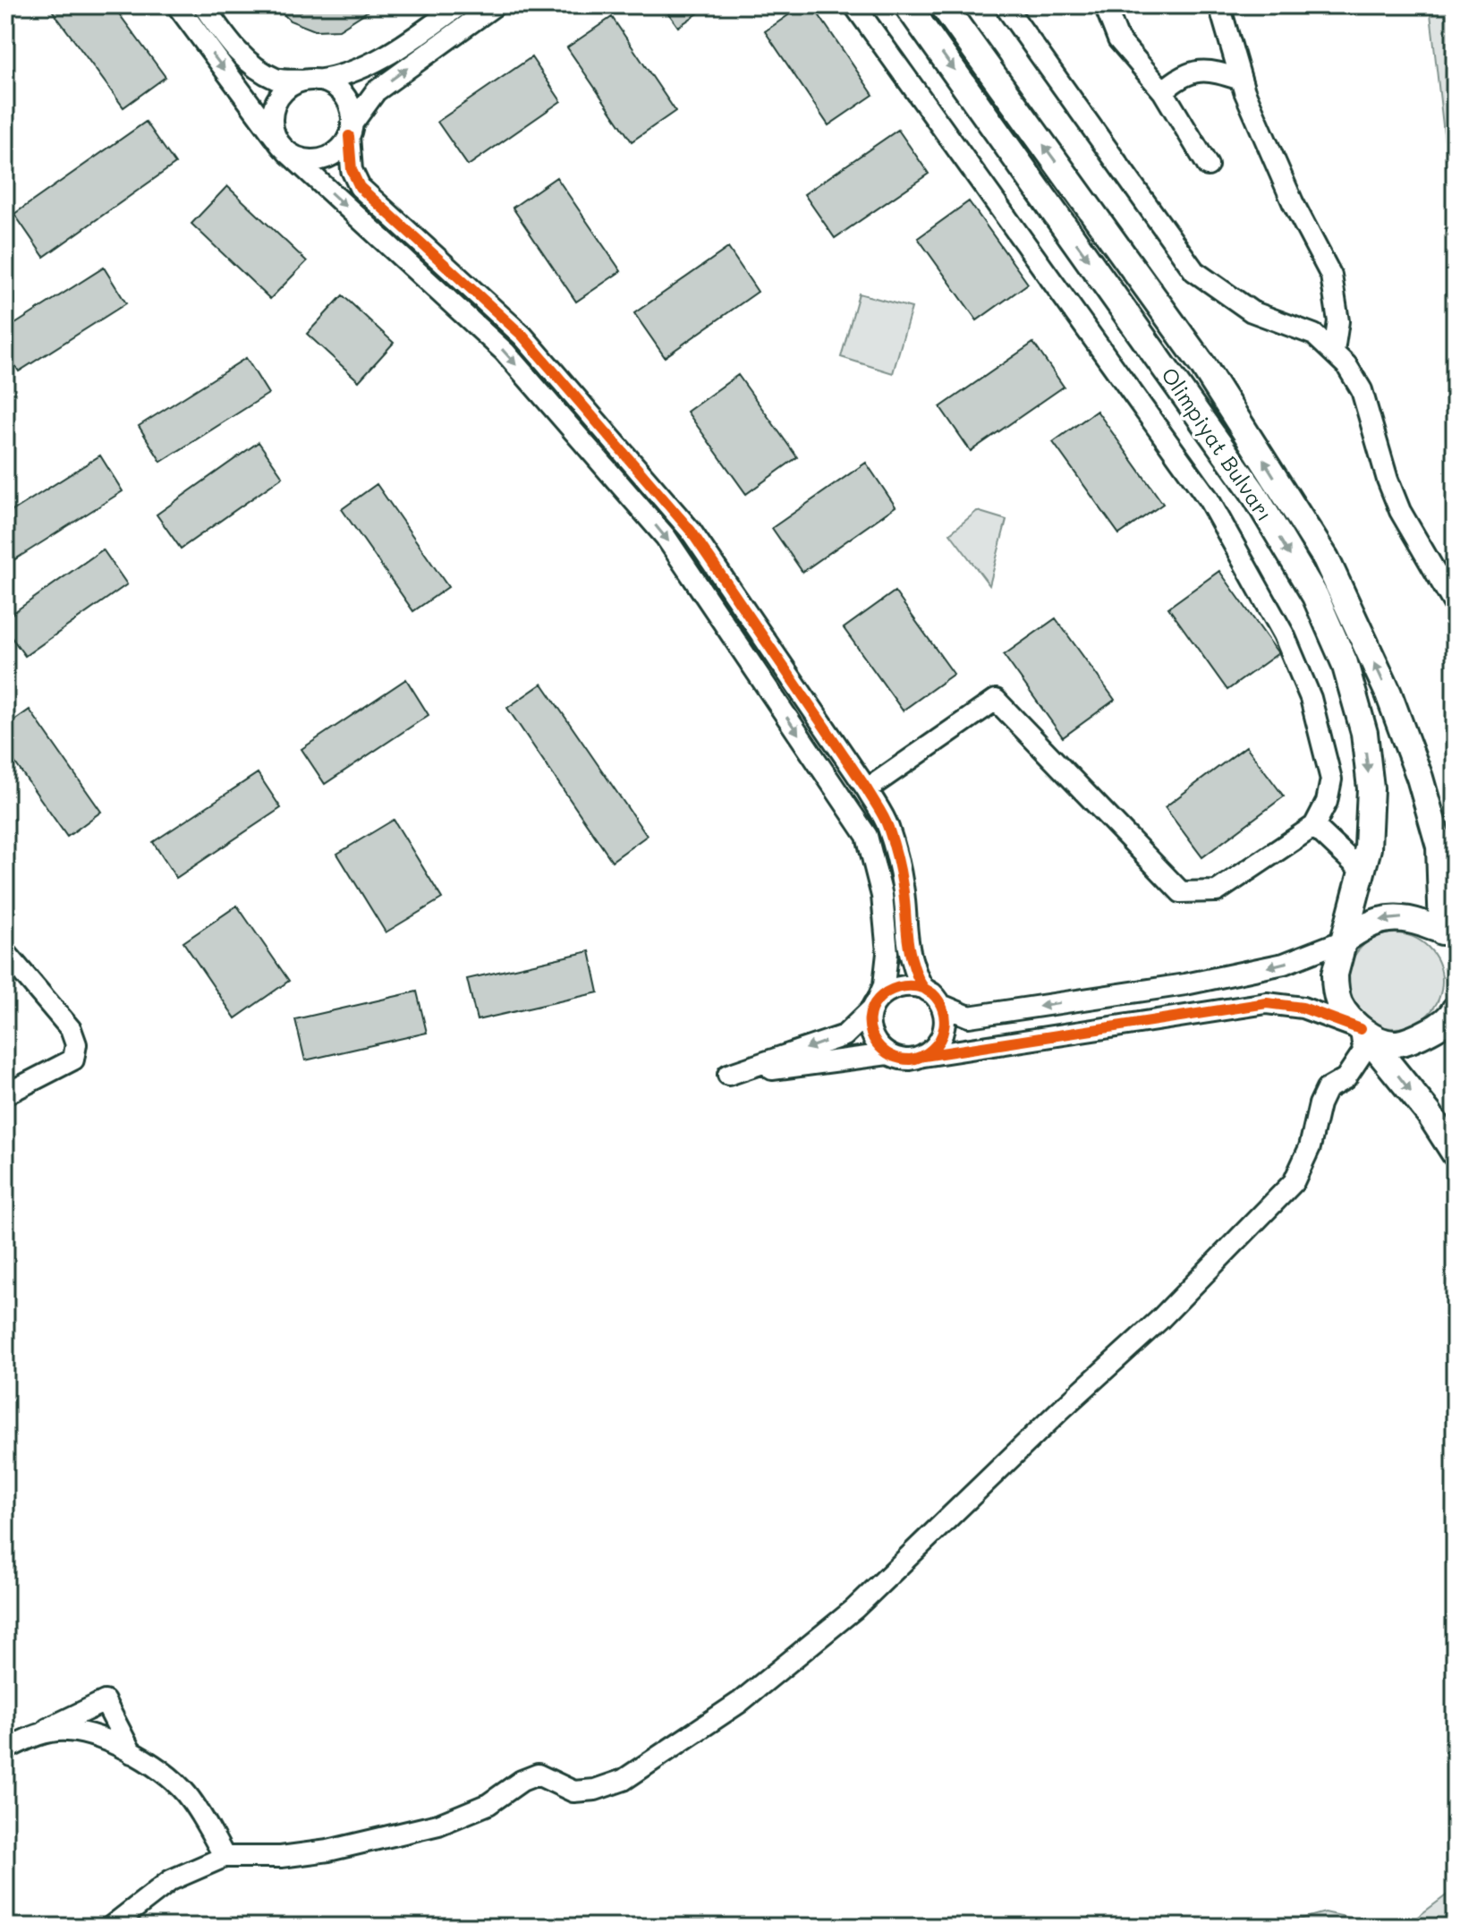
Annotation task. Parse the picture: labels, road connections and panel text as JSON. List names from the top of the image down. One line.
{"streets":{"main road":["Olimpiyat Bulvarı"]}}
